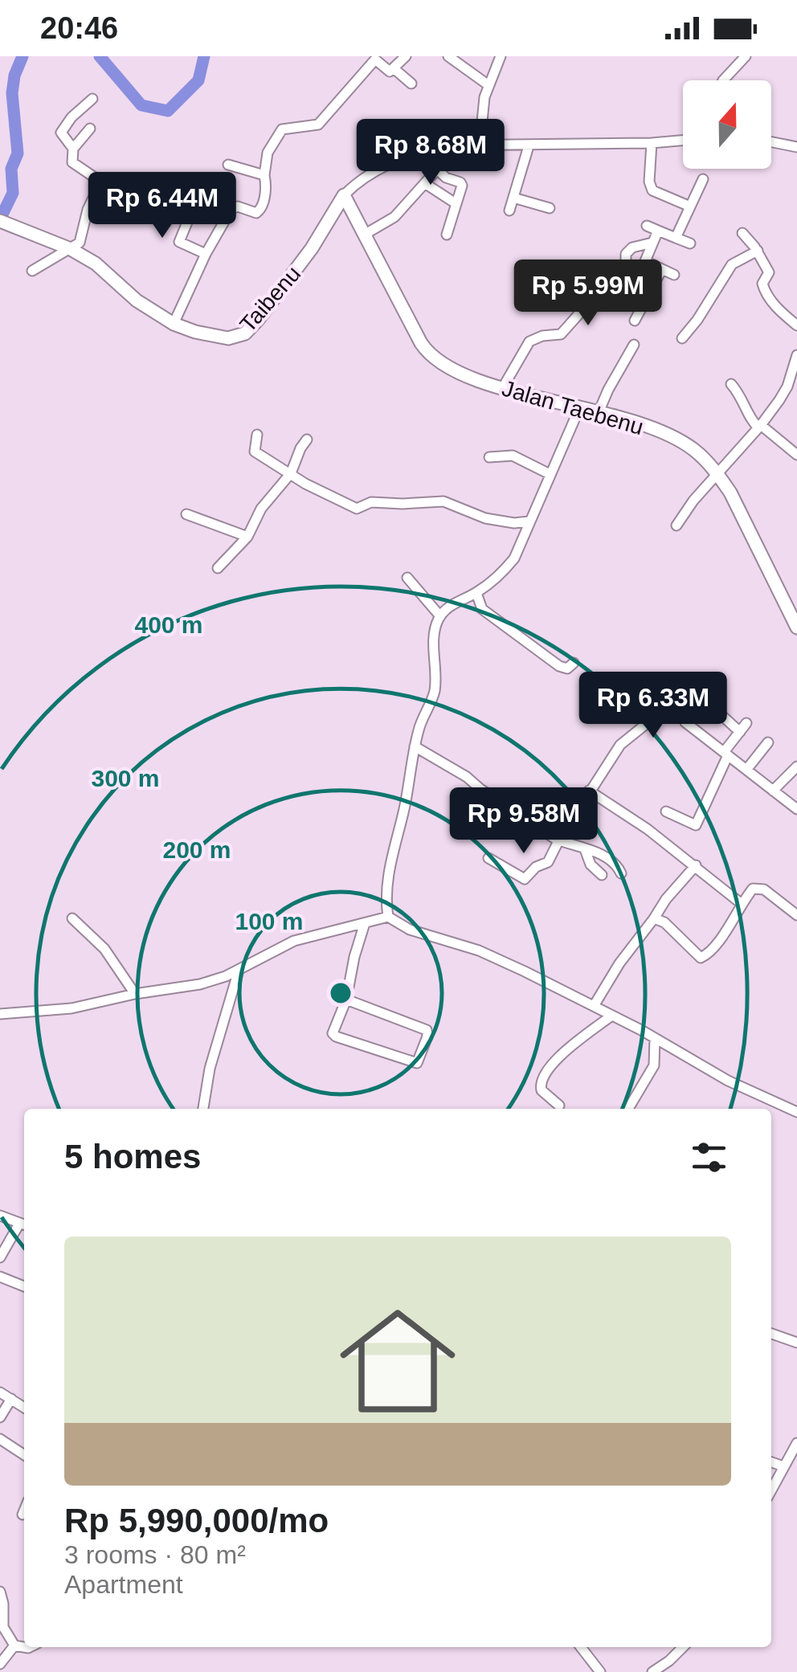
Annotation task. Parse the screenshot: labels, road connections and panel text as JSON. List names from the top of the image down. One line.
{"streets":{"main road":["Taibenu","Jalan Taebenu"]},"crossings":[["Taibenu","Jalan Taebenu"]],"north":"top","page":{"status":"20:46","price":["Rp 8.68M","Rp 6.44M","Rp 5.99M","Rp 6.33M","Rp 9.58M"],"heading":"5 homes","list":[{"name":"Rp 5,990,000/mo","note":"3 rooms · 80 m² · Apartment"}]},"rings":["400 m","300 m","200 m","100 m"]}
